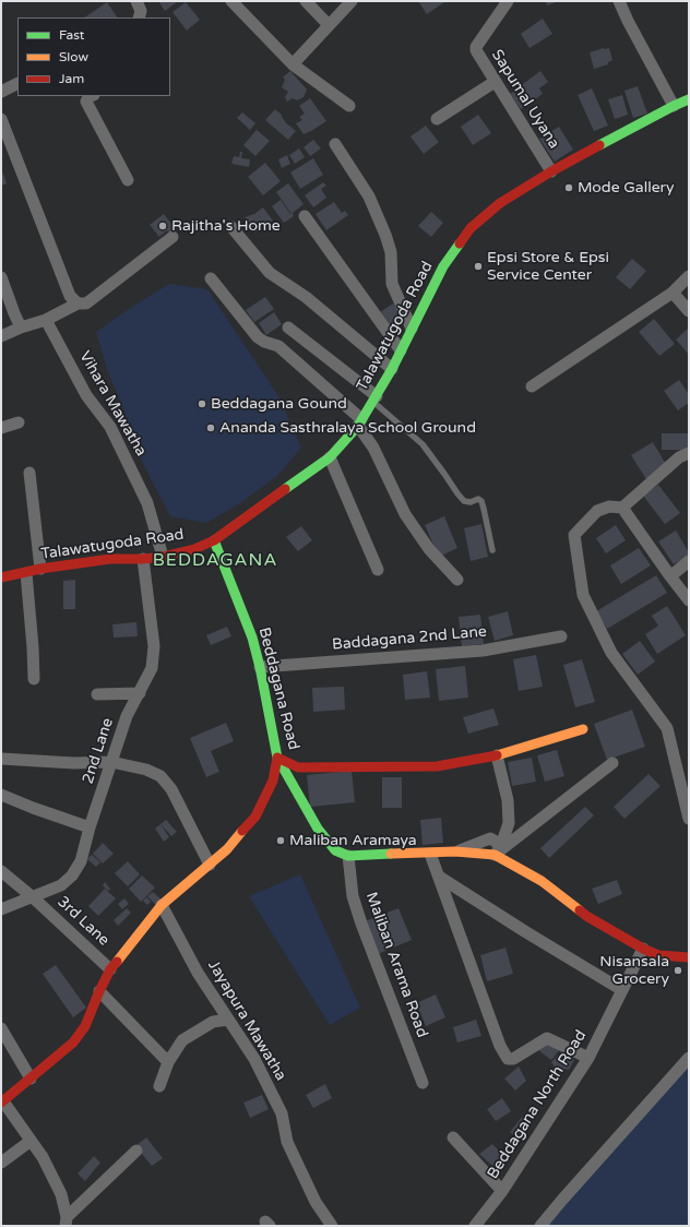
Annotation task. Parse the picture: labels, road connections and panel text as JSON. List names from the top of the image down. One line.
{"streets":{"street":["Sapumal Uyana","Talawatugoda Road","Vihara Mawatha","Baddagana 2nd Lane","Beddagana Road","2nd Lane","3rd Lane","Maliban Arama Road","Jayapura Mawatha","Beddagana North Road"]},"crossings":[["Sapumal Uyana","Talawatugoda Road"],["Talawatugoda Road","Vihara Mawatha"],["Talawatugoda Road","Beddagana Road"],["Talawatugoda Road","2nd Lane"],["Baddagana 2nd Lane","Beddagana Road"],["Beddagana Road","Maliban Arama Road"],["2nd Lane","3rd Lane"]],"districts":["BEDDAGANA"],"places":["Mode Gallery","Rajitha's Home","Epsi Store & Epsi Service Center","Beddagana Gound","Ananda Sasthralaya School Ground","Maliban Aramaya","Nisansala Grocery"],"legend":["Fast","Slow","Jam"]}
